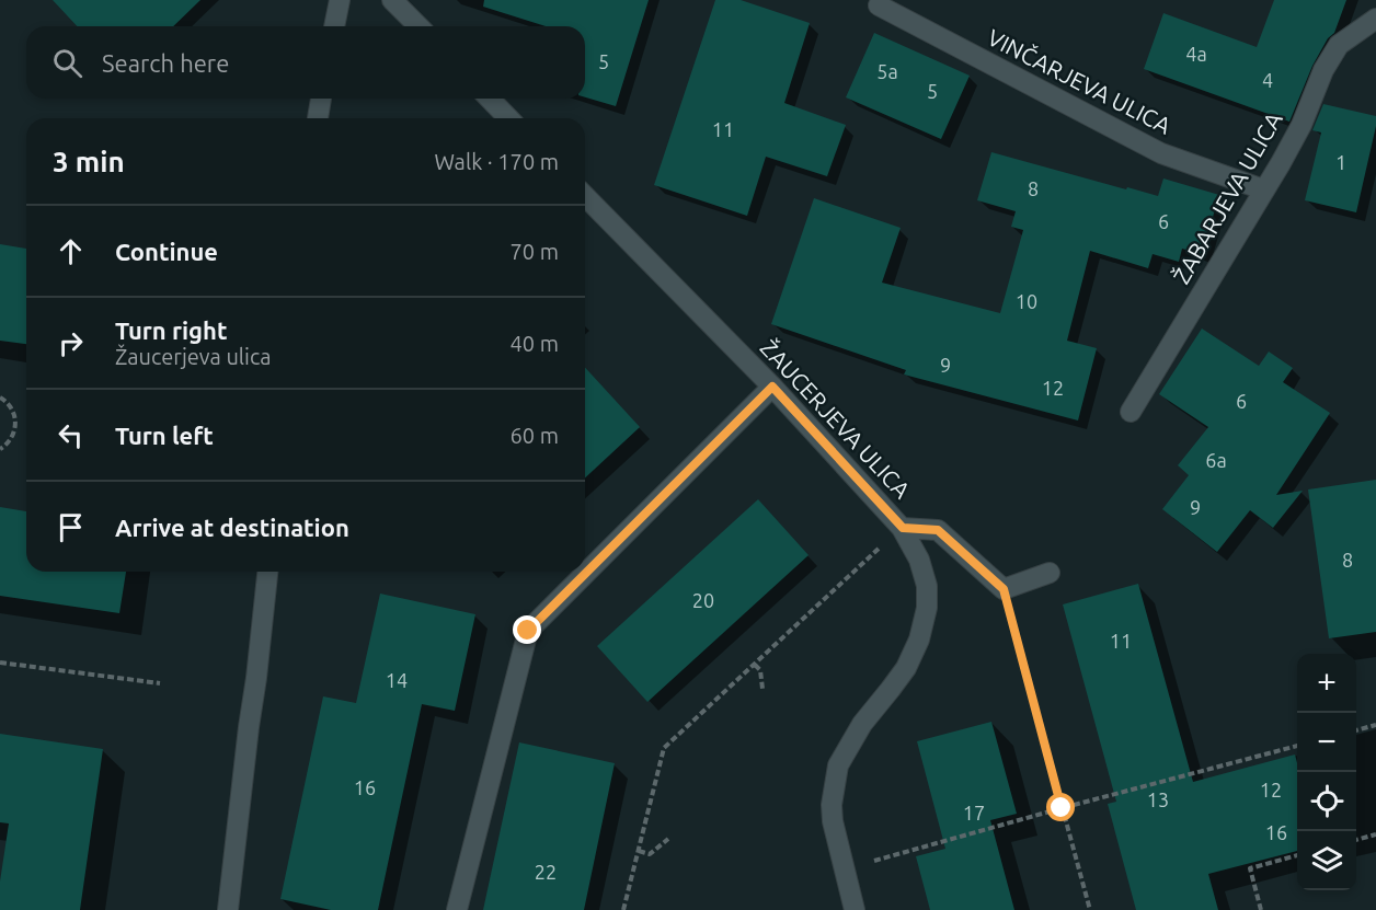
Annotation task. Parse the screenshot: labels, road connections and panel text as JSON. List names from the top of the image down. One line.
{"streets":{"street":["VINČARJEVA ULICA","ŽABARJEVA ULICA","ŽAUCERJEVA ULICA"]},"crossings":[["VINČARJEVA ULICA","ŽABARJEVA ULICA"]],"house_numbers":["4a","5","5a","4","5","11","1","8","6","10","9","12","6","6a","9","8","20","11","14","16","12","13","17","16","22"],"page":{"search":"Search here","heading":["3 min","Walk · 170 m"],"list":[["Continue","70 m"],["Turn right","Žaucerjeva ulica","40 m"],["Turn left","60 m"],"Arrive at destination"],"map_buttons":["+","−"]}}
